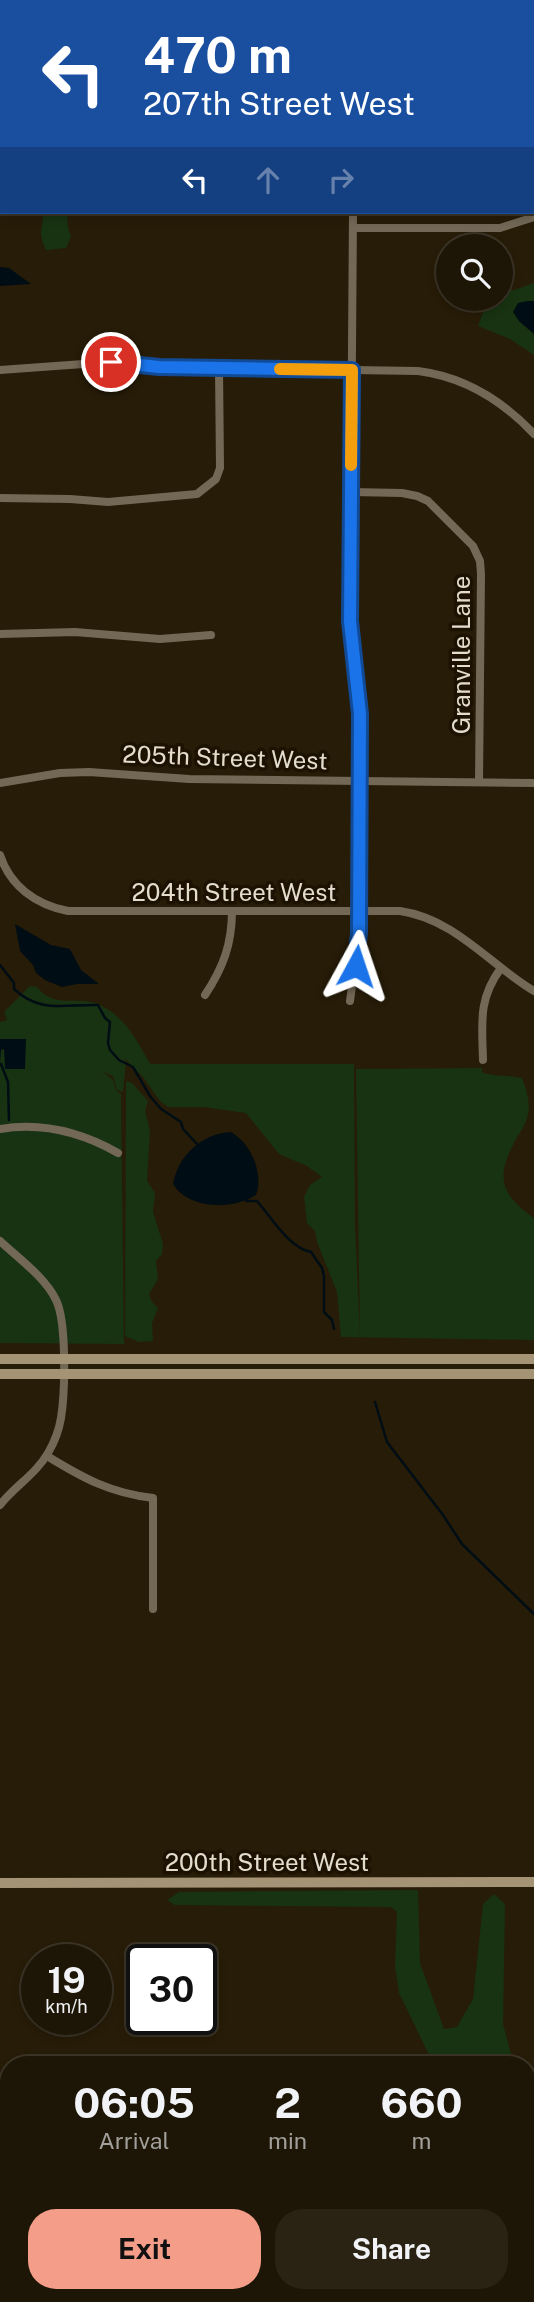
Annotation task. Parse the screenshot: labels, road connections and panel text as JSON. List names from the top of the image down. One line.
{"streets":{"main road":["200th Street West"],"street":["Granville Lane","205th Street West","204th Street West"]},"crossings":[["Granville Lane","205th Street West"]],"page":{"turn":["470 m","207th Street West"],"speed":"19 km/h","limit":"30","eta":["06:05","Arrival","2","min","660","m"],"buttons":["Exit","Share"]}}
